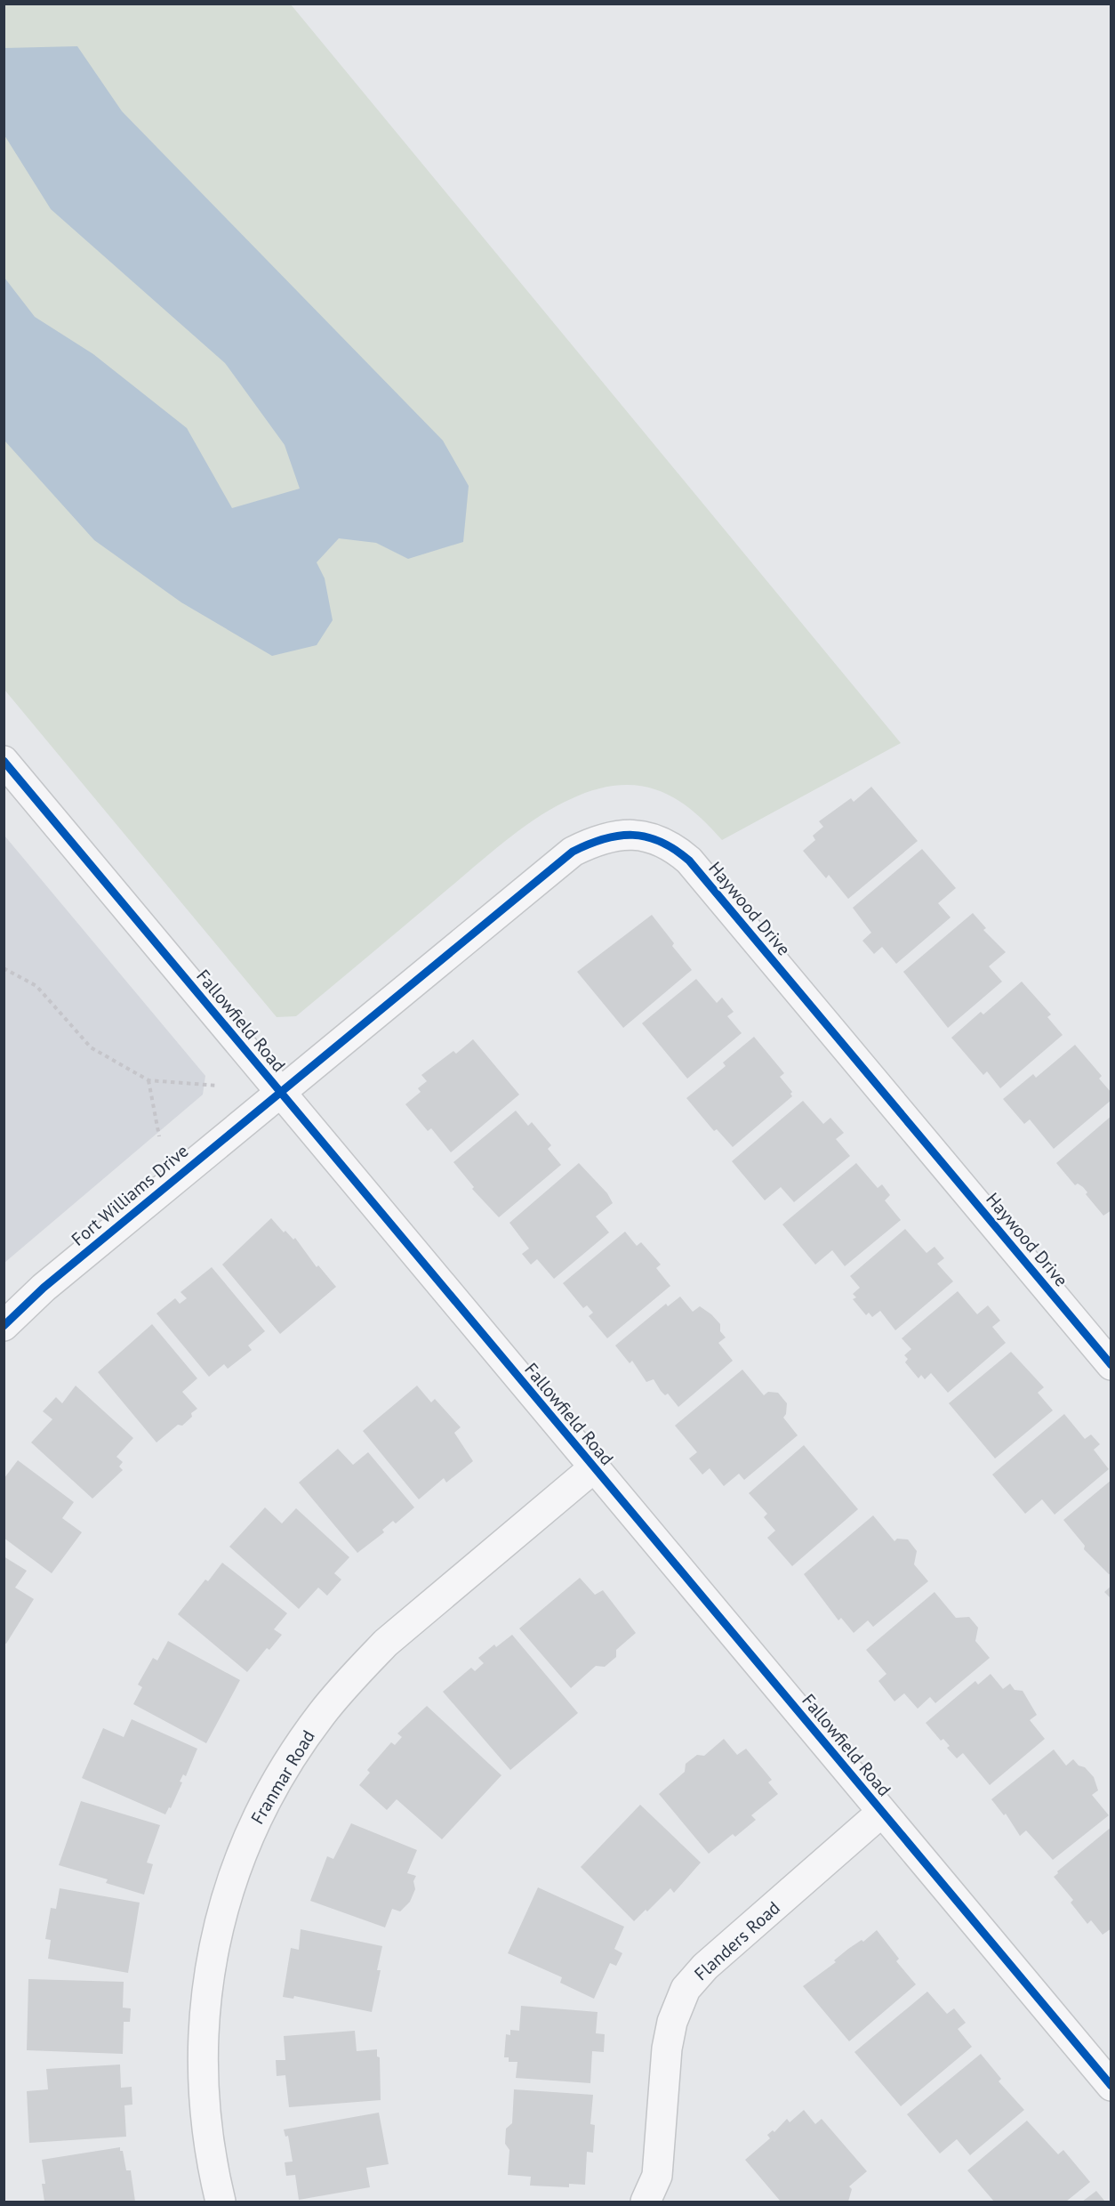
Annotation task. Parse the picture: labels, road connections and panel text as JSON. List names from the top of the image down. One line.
{"streets":{"street":["Haywood Drive","Fallowfield Road","Fort Williams Drive","Franmar Road","Flanders Road"]},"crossings":[["Haywood Drive","Fallowfield Road"],["Haywood Drive","Fort Williams Drive"],["Fallowfield Road","Fort Williams Drive"],["Fallowfield Road","Franmar Road"],["Fallowfield Road","Flanders Road"]]}
